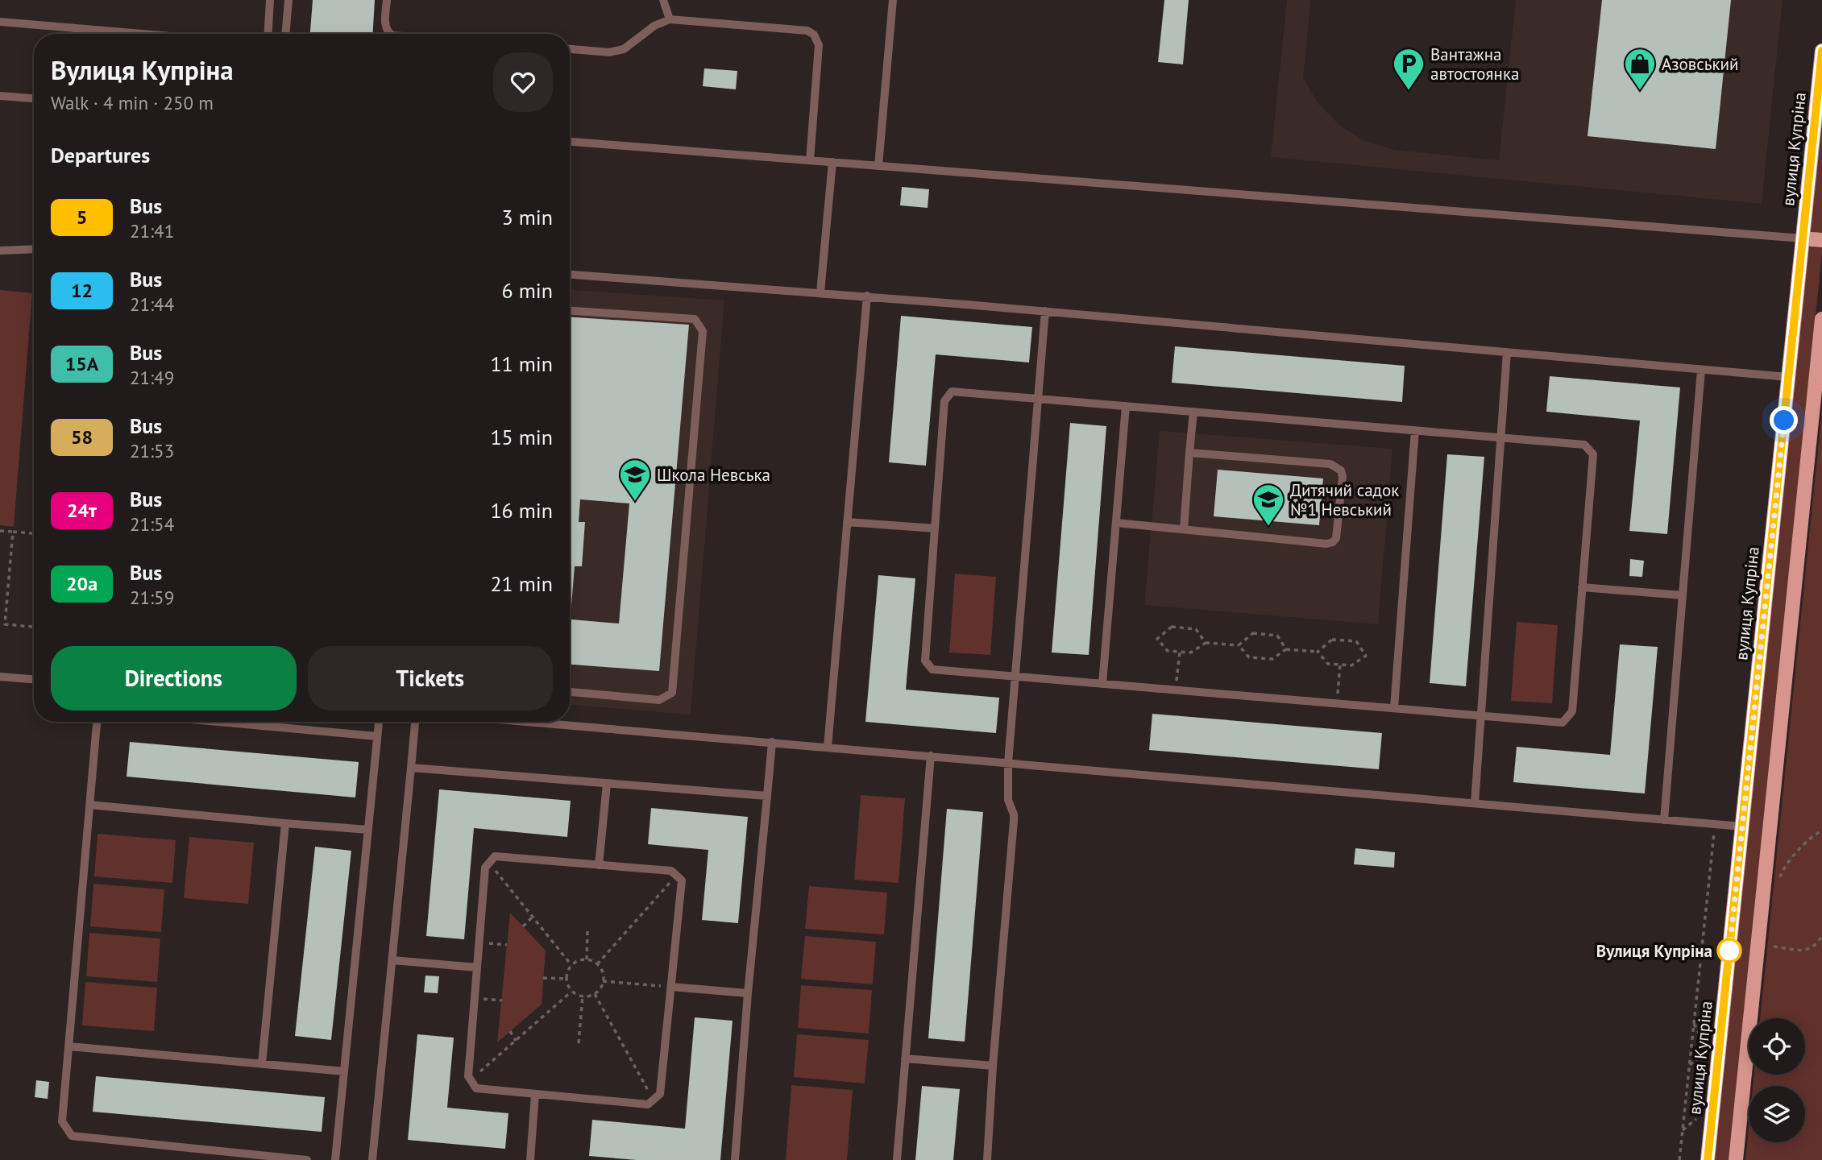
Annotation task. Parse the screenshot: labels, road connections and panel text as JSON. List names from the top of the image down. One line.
{"streets":{"main road":["вулиця Купріна"]},"places":{"parking":["Вантажна автостоянка"],"shop":["Азовський"],"school or university":["Школа Невська","Дитячий садок №1 Невський"],"other":["Вулиця Купріна"]},"lines":["bus line 5"],"page":{"heading":[["Вулиця Купріна","Walk · 4 min · 250 m"],"Departures"],"list":[{"mark":"5","name":"Bus","note":"21:41","value":"3 min"},{"mark":"12","name":"Bus","note":"21:44","value":"6 min"},{"mark":"15А","name":"Bus","note":"21:49","value":"11 min"},{"mark":"58","name":"Bus","note":"21:53","value":"15 min"},{"mark":"24т","name":"Bus","note":"21:54","value":"16 min"},{"mark":"20а","name":"Bus","note":"21:59","value":"21 min"}],"buttons":["Directions","Tickets"]}}
